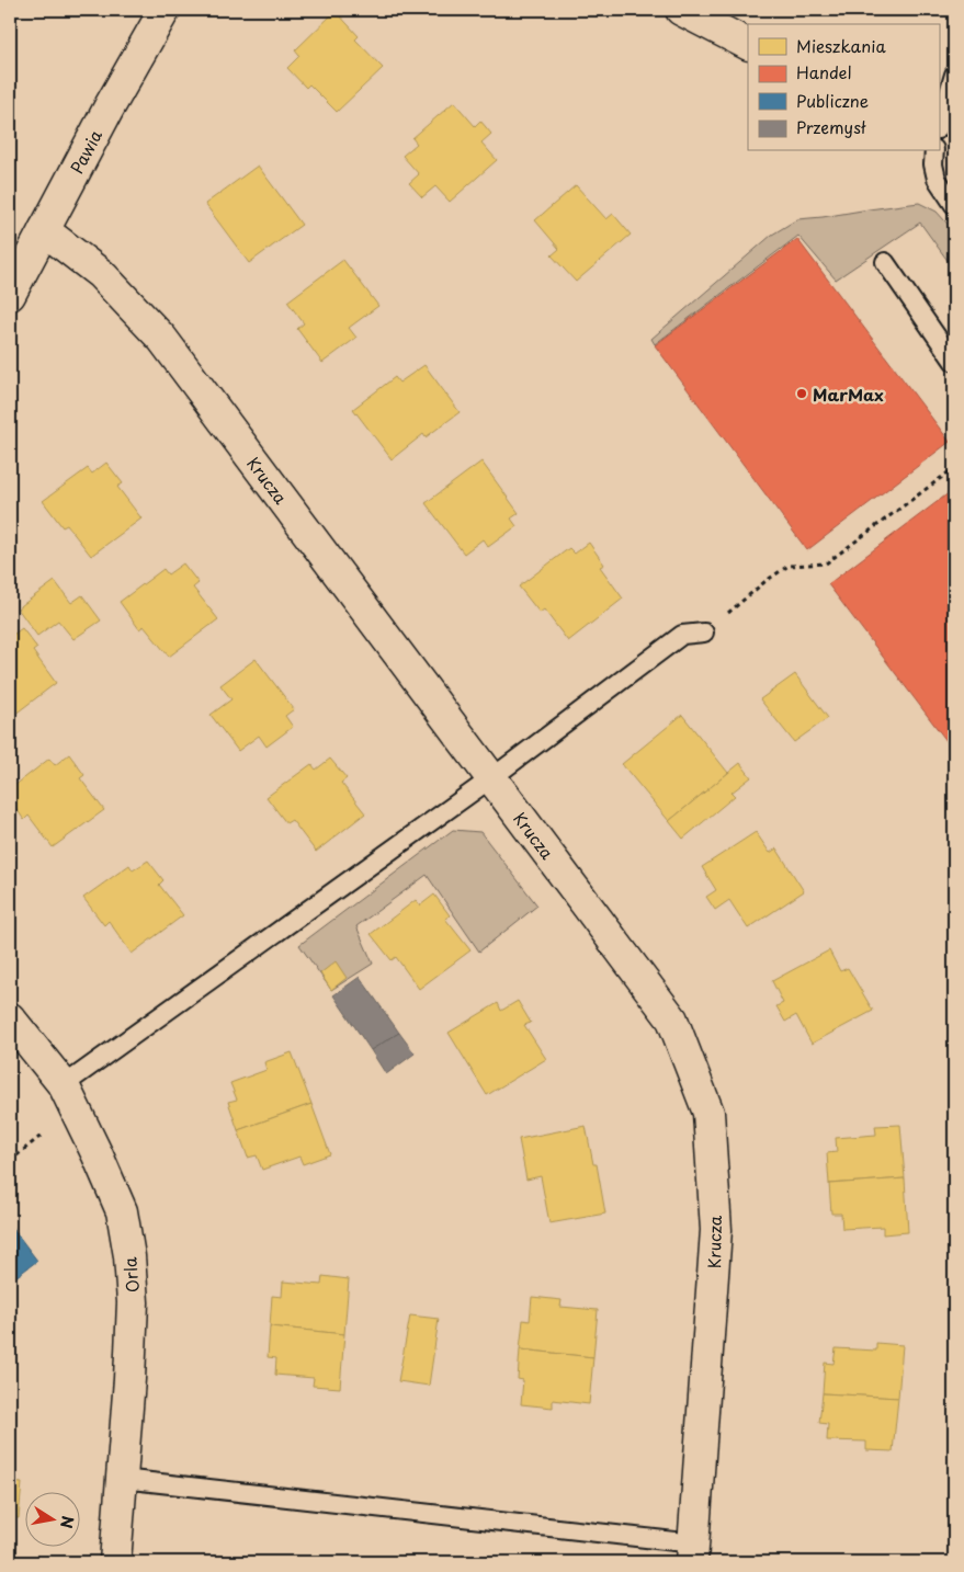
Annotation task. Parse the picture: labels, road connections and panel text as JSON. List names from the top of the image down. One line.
{"streets":{"street":["Pawia","Krucza","Orla"]},"crossings":[["Pawia","Krucza"]],"places":["MarMax"],"legend":["Mieszkania","Handel","Publiczne","Przemysł"],"north":"right"}
